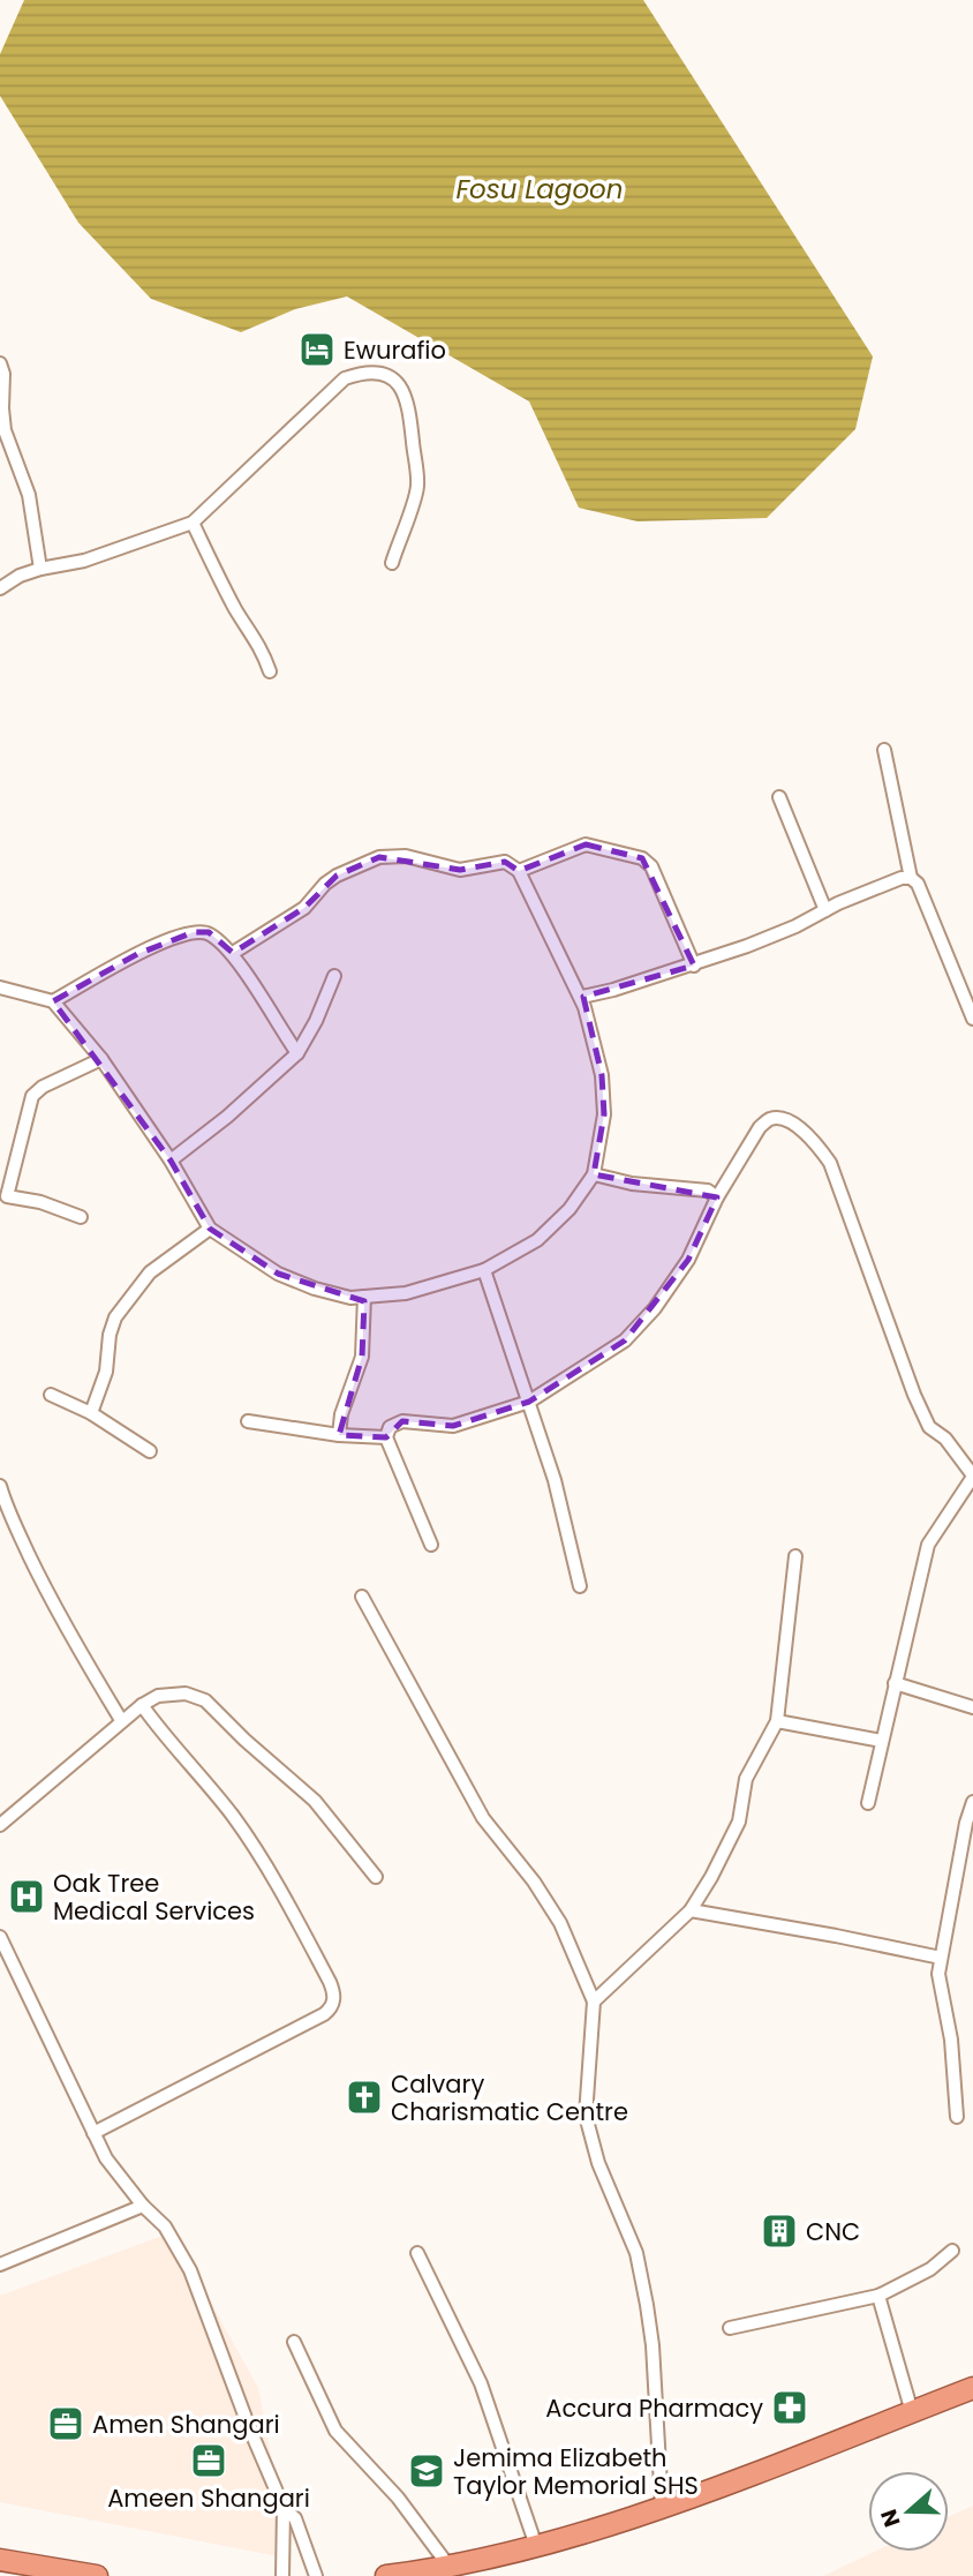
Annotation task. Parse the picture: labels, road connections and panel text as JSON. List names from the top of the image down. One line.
{"water":["Fosu Lagoon"],"places":{"hotel":["Ewurafio"],"hospital":["Oak Tree Medical Services"],"church":["Calvary Charismatic Centre"],"building":["CNC"],"pharmacy":["Accura Pharmacy"],"office":["Amen Shangari","Ameen Shangari"],"school or university":["Jemima Elizabeth Taylor Memorial SHS"]},"north":"left"}
